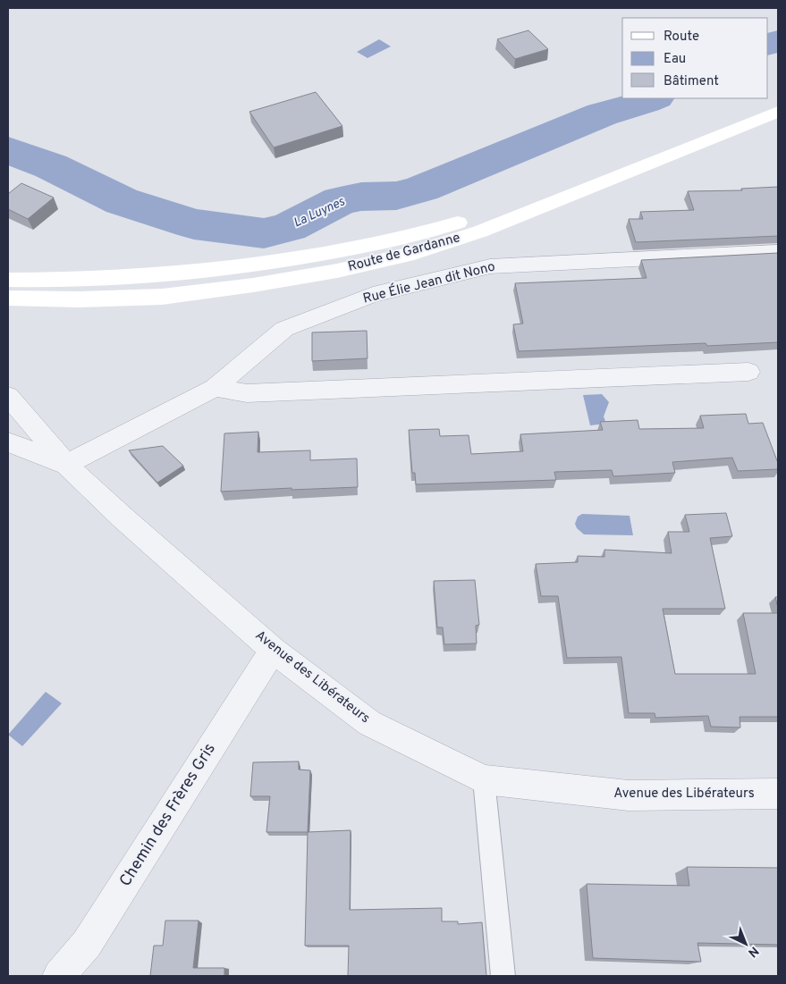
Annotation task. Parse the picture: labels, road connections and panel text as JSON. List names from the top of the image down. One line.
{"streets":{"main road":["Route de Gardanne"],"street":["Rue Élie Jean dit Nono","Avenue des Libérateurs","Chemin des Frères Gris"]},"crossings":[["Rue Élie Jean dit Nono","Avenue des Libérateurs"],["Avenue des Libérateurs","Chemin des Frères Gris"]],"water":["La Luynes"],"legend":["Route","Eau","Bâtiment"],"north":"bottom right"}
